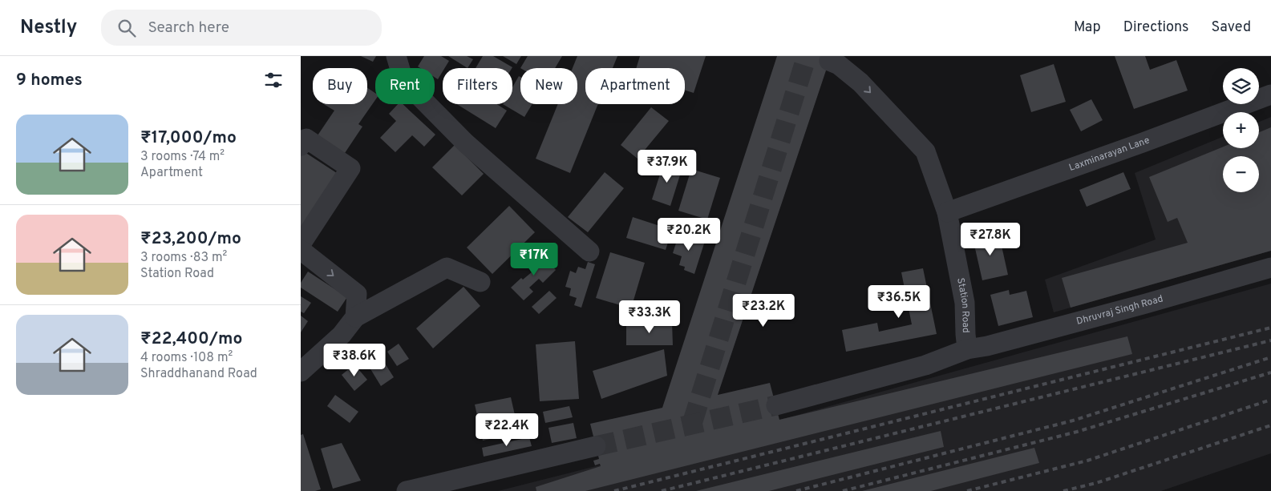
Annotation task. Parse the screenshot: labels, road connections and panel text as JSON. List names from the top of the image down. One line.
{"streets":{"street":["Laxminarayan Lane","Station Road","Dhruvraj Singh Road"]},"crossings":[["Laxminarayan Lane","Station Road"],["Station Road","Dhruvraj Singh Road"]],"one_way":["Station Road"],"page":{"header":"Nestly","search":"Search here","nav":["Map","Directions","Saved"],"heading":"9 homes","map_buttons":["+","−"],"chip":["Buy","Rent","Filters","New","Apartment"],"list":[{"name":"₹17,000/mo","note":"3 rooms · 74 m² · Apartment"},{"name":"₹23,200/mo","note":"3 rooms · 83 m² · Station Road"},{"name":"₹22,400/mo","note":"4 rooms · 108 m² · Shraddhanand Road"}],"price":["₹37.9K","₹20.2K","₹27.8K","₹17K","₹36.5K","₹23.2K","₹33.3K","₹38.6K","₹22.4K"]}}
